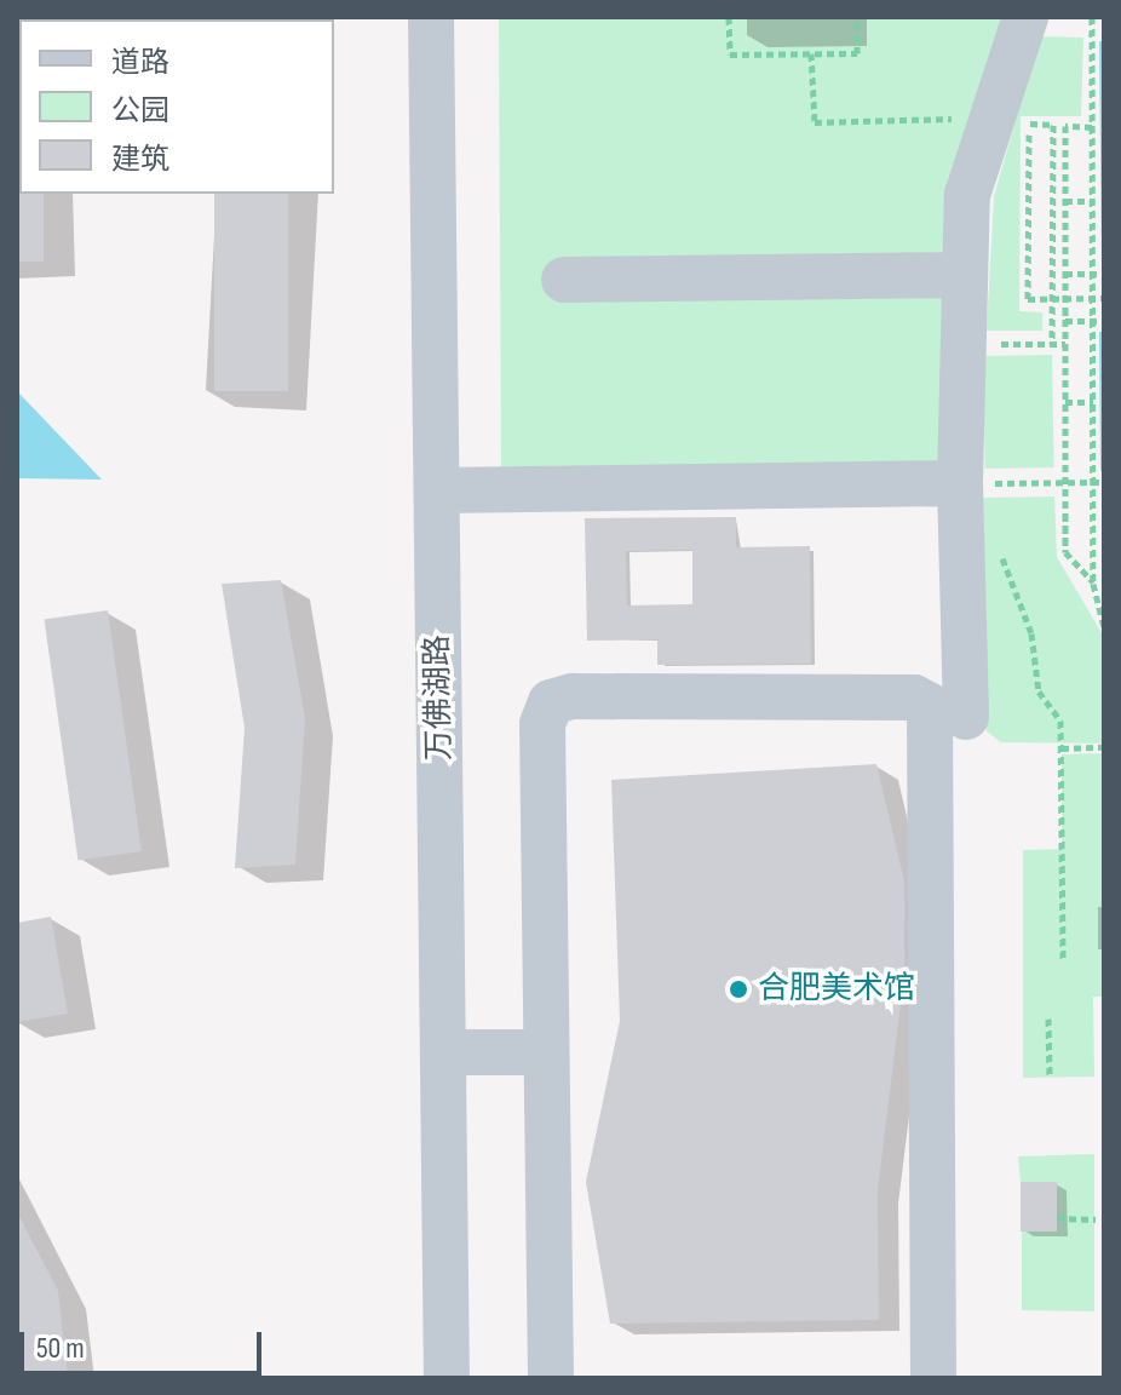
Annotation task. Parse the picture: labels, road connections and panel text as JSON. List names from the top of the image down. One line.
{"streets":{"street":["万佛湖路"]},"places":["合肥美术馆"],"legend":["道路","公园","建筑"],"scale_bar":"50 m"}
